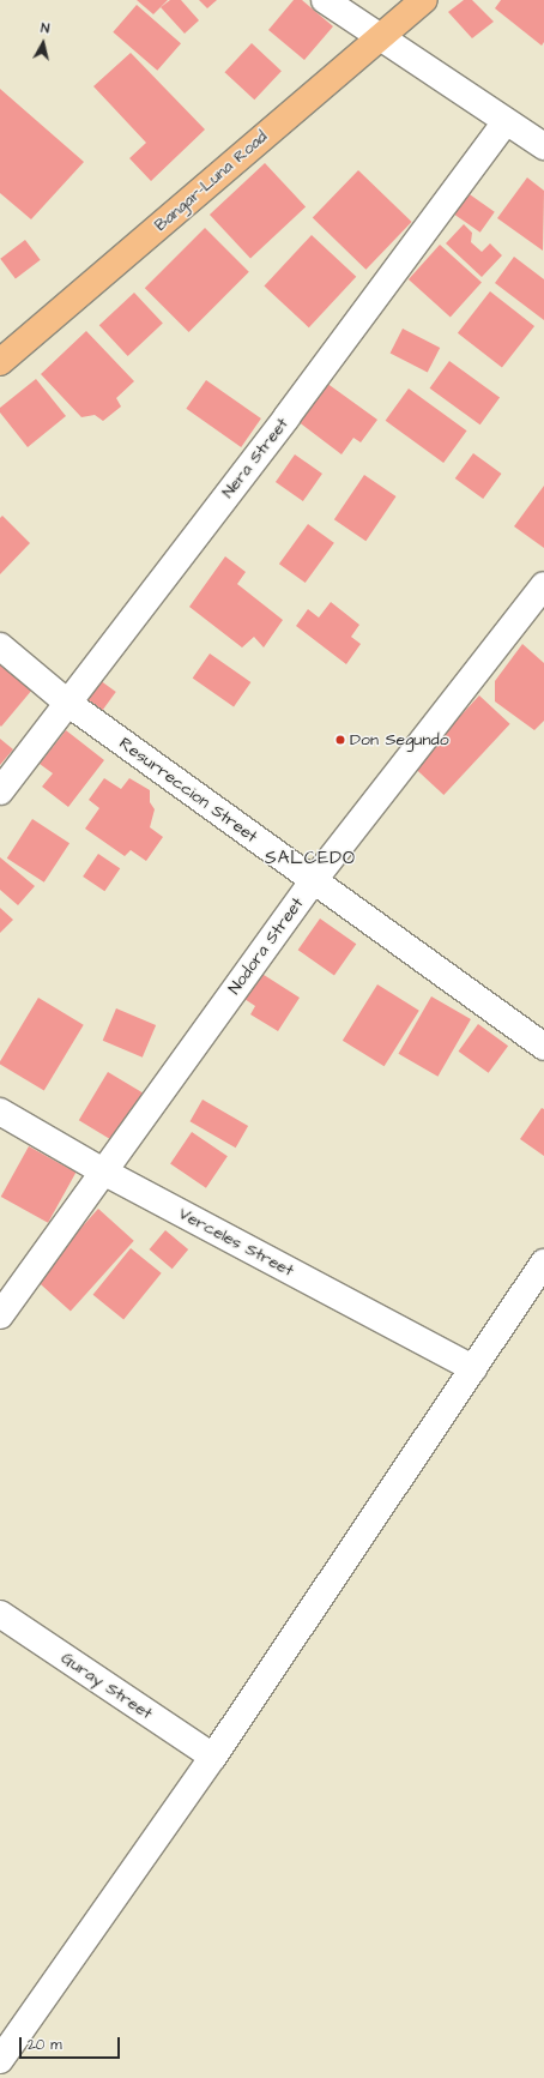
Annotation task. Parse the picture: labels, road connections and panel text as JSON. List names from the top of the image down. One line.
{"streets":{"main road":["Bangar-Luna Road"],"street":["Nera Street","Resurreccion Street","Nodora Street","Verceles Street","Guray Street"]},"crossings":[["Nera Street","Resurreccion Street"],["Resurreccion Street","Nodora Street"],["Nodora Street","Verceles Street"]],"districts":["SALCEDO"],"places":["Don Segundo"],"scale_bar":"20 m","north":"top"}
